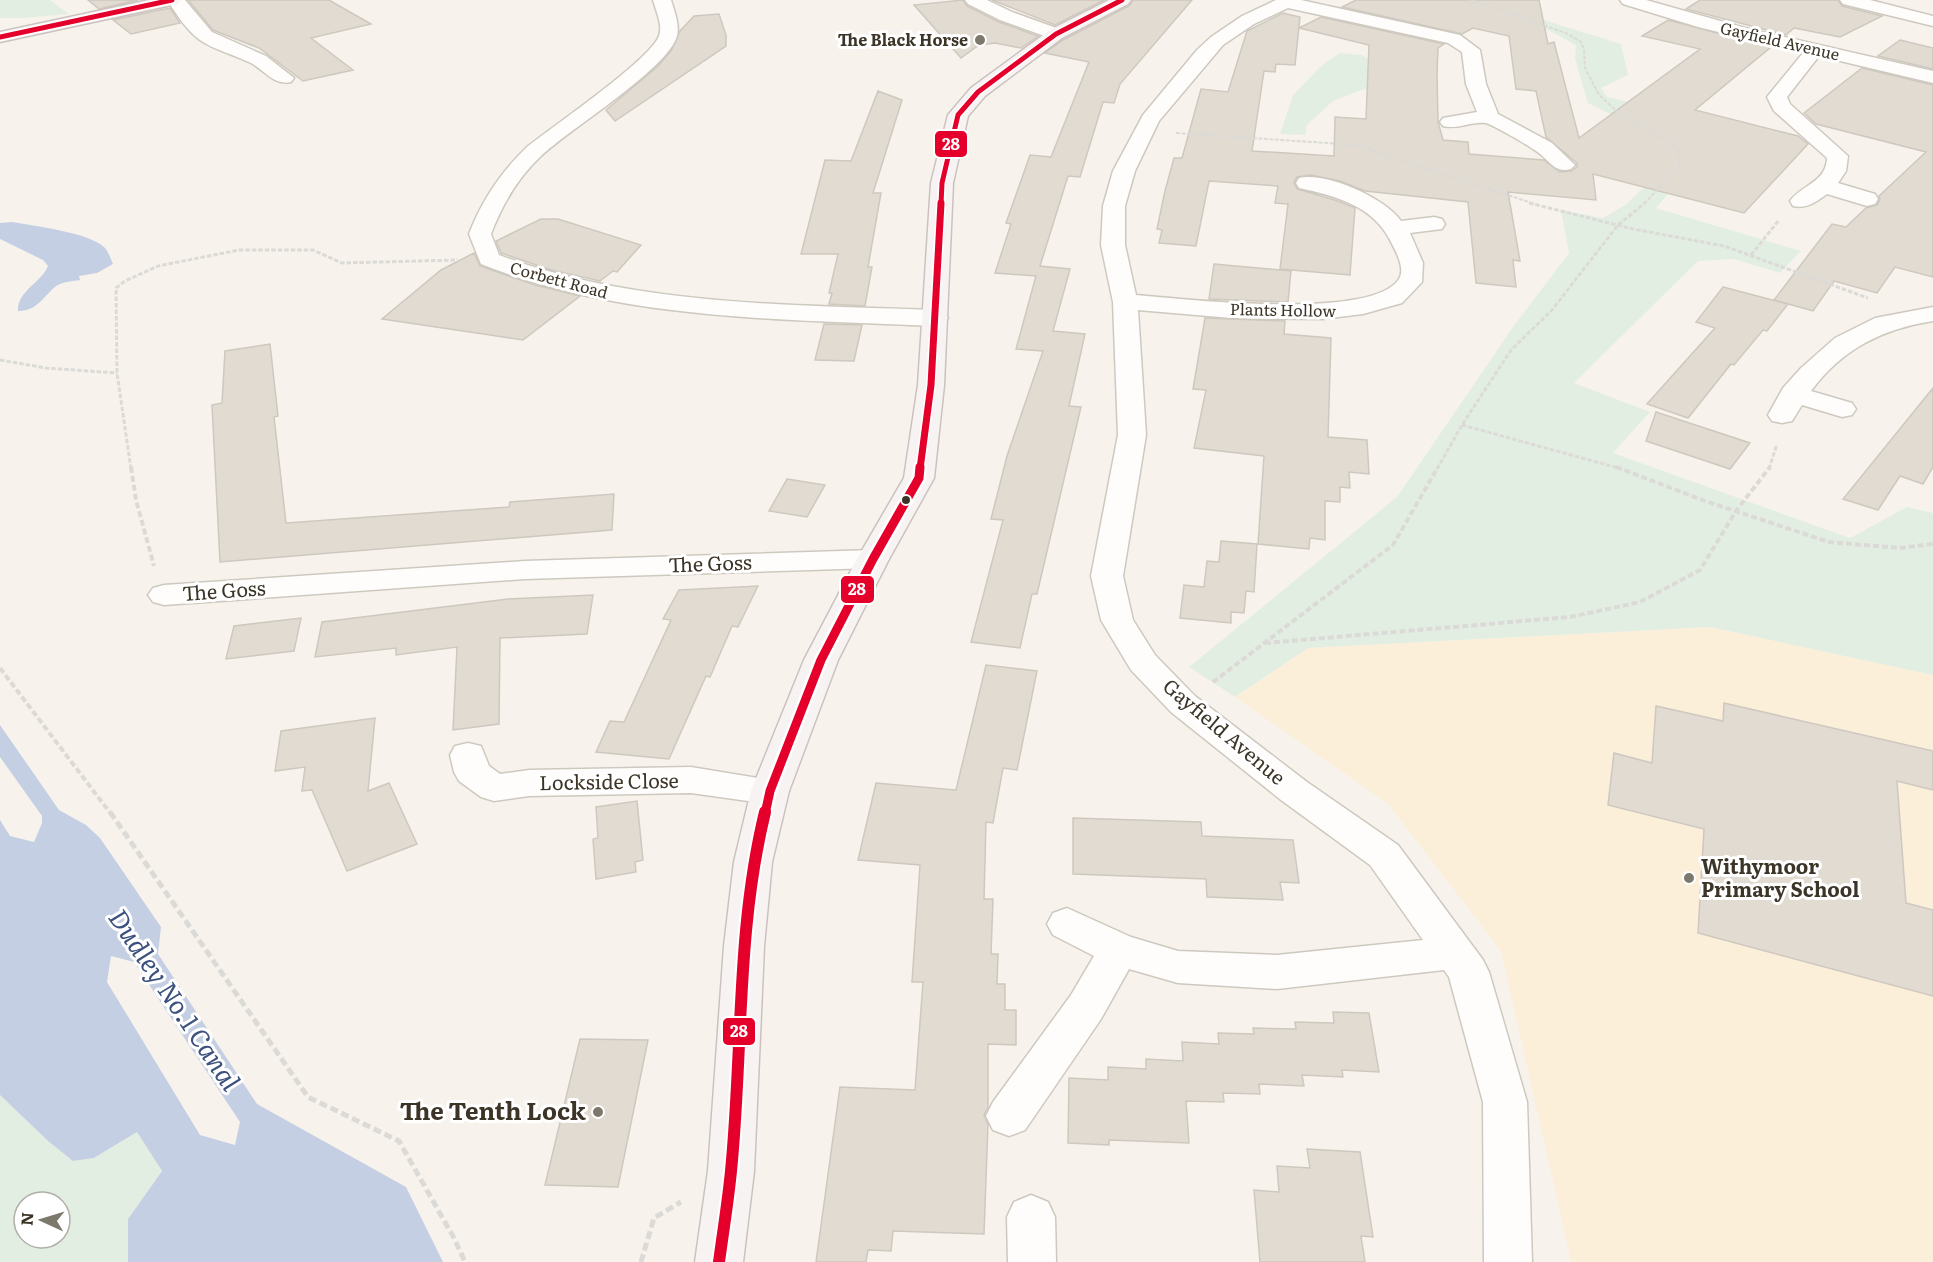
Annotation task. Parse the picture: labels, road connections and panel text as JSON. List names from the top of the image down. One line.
{"streets":{"street":["Gayfield Avenue","Corbett Road","Plants Hollow","The Goss","Lockside Close"]},"crossings":[["Gayfield Avenue","Plants Hollow"],["Corbett Road","The Goss"]],"water":["Dudley No.1 Canal"],"places":["The Black Horse","Withymoor Primary School","The Tenth Lock"],"lines":["transit line 28"],"north":"left"}
